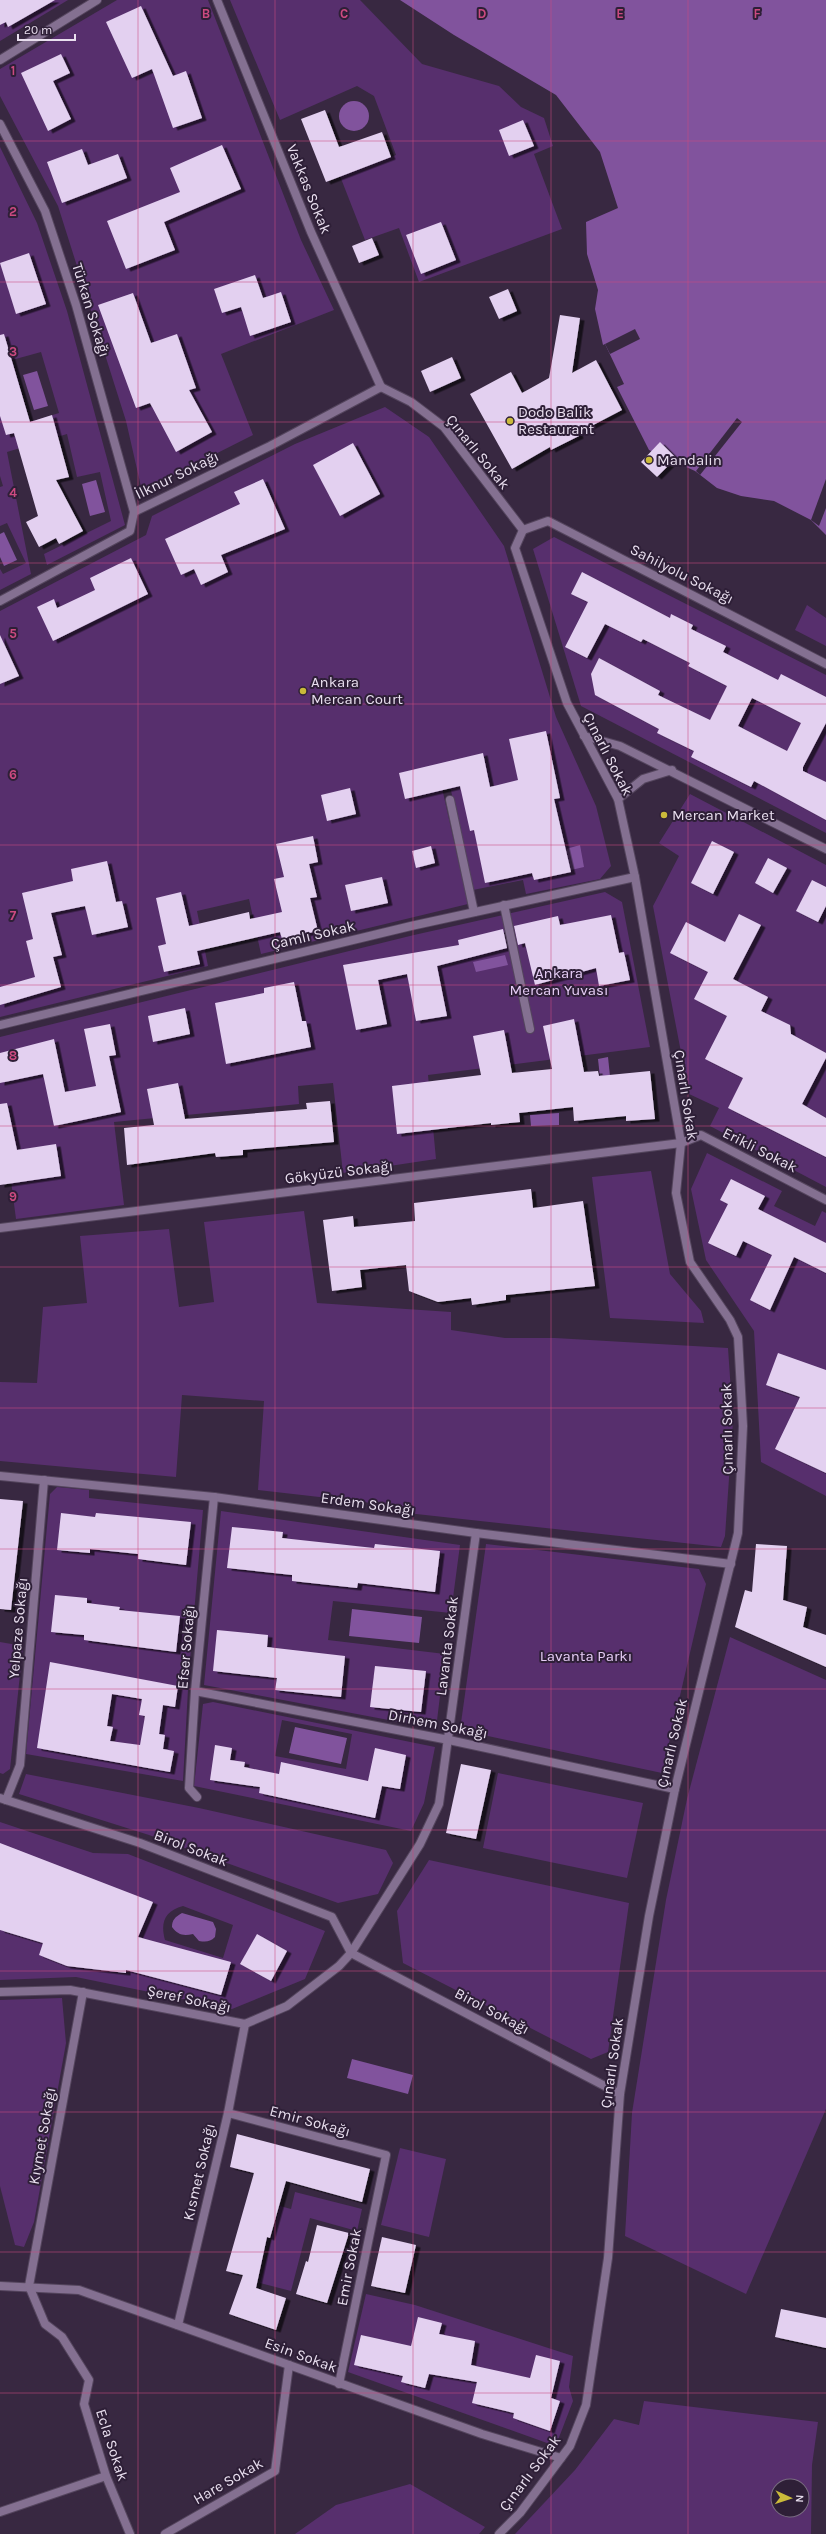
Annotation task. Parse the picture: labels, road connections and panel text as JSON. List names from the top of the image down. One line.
{"streets":{"street":["Vakkas Sokak","Türkan Sokağı","Çınarlı Sokak","İlknur Sokağı","Sahilyolu Sokağı","Çamlı Sokak","Erikli Sokak","Gökyüzü Sokağı","Erdem Sokağı","Yelpaze Sokağı","Lavanta Sokak","Efser Sokağı","Dirhem Sokağı","Birol Sokak","Şeref Sokağı","Birol Sokağı","Emir Sokağı","Kıymet Sokağı","Kısmet Sokağı","Emir Sokak","Esin Sokak","Ecla Sokak","Hare Sokak"]},"crossings":[["Vakkas Sokak","Çınarlı Sokak"],["Vakkas Sokak","İlknur Sokağı"],["Türkan Sokağı","İlknur Sokağı"],["Çınarlı Sokak","İlknur Sokağı"],["Çınarlı Sokak","Sahilyolu Sokağı"],["Çınarlı Sokak","Çamlı Sokak"],["Çınarlı Sokak","Erikli Sokak"],["Çınarlı Sokak","Gökyüzü Sokağı"],["Çınarlı Sokak","Erdem Sokağı"],["Çınarlı Sokak","Dirhem Sokağı"],["Çınarlı Sokak","Birol Sokağı"],["Çınarlı Sokak","Esin Sokak"],["Erikli Sokak","Gökyüzü Sokağı"],["Erdem Sokağı","Yelpaze Sokağı"],["Erdem Sokağı","Lavanta Sokak"],["Erdem Sokağı","Efser Sokağı"],["Yelpaze Sokağı","Birol Sokak"],["Lavanta Sokak","Dirhem Sokağı"],["Lavanta Sokak","Birol Sokak"],["Lavanta Sokak","Şeref Sokağı"],["Lavanta Sokak","Birol Sokağı"],["Efser Sokağı","Dirhem Sokağı"],["Birol Sokak","Şeref Sokağı"],["Birol Sokak","Birol Sokağı"],["Şeref Sokağı","Birol Sokağı"],["Şeref Sokağı","Kıymet Sokağı"],["Şeref Sokağı","Kısmet Sokağı"],["Emir Sokağı","Kısmet Sokağı"],["Emir Sokağı","Emir Sokak"],["Kıymet Sokağı","Esin Sokak"],["Kıymet Sokağı","Ecla Sokak"],["Kısmet Sokağı","Esin Sokak"],["Emir Sokak","Esin Sokak"],["Esin Sokak","Ecla Sokak"],["Esin Sokak","Hare Sokak"]],"parks":["Ankara Mercan Yuvası","Lavanta Parkı"],"places":["Dodo Balik Restaurant","Mandalin","Ankara Mercan Court","Mercan Market"],"scale_bar":"20 m","north":"right","grid":{"columns":["B","C","D","E","F"],"rows":["1","2","3","4","5","6","7","8","9"]}}
